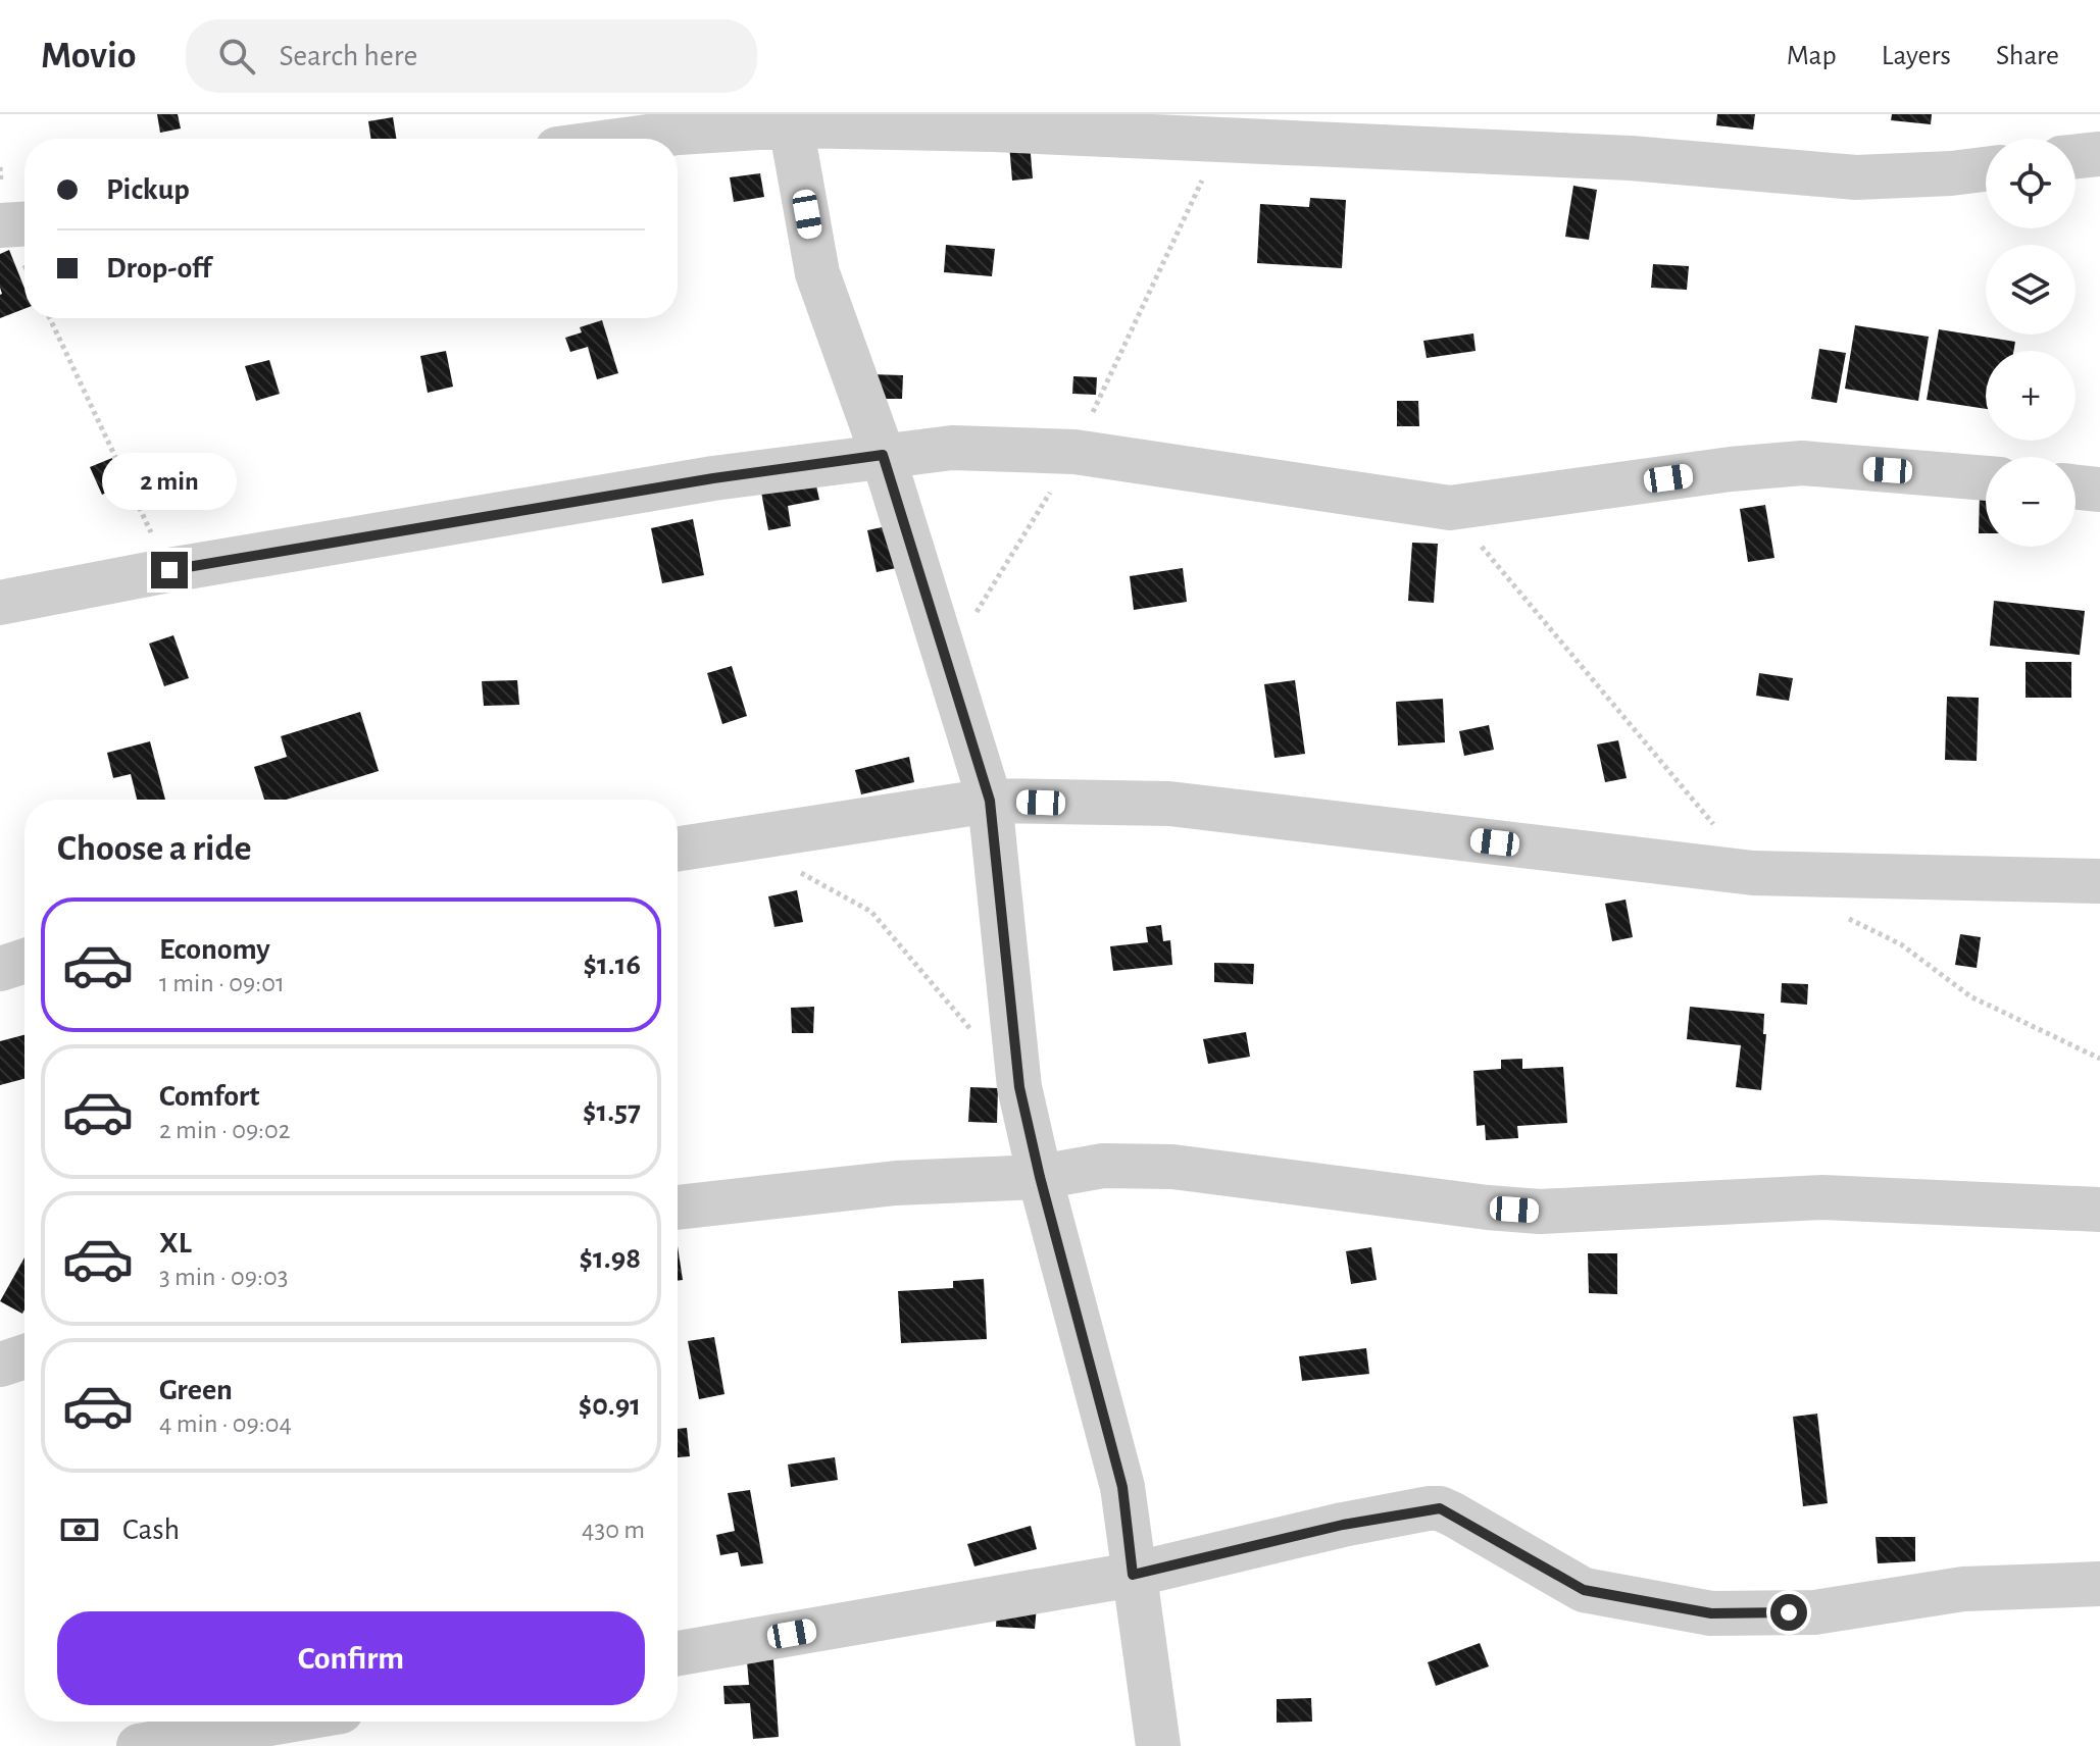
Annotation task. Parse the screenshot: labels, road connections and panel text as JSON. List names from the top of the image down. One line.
{"page":{"header":"Movio","search":"Search here","nav":["Map","Layers","Share"],"map_buttons":["+","−"],"banner":["Pickup","Drop-off"],"bubble":"2 min","heading":"Choose a ride","list":[{"name":"Economy","note":"1 min · 09:01","value":"$1.16"},{"name":"Comfort","note":"2 min · 09:02","value":"$1.57"},{"name":"XL","note":"3 min · 09:03","value":"$1.98"},{"name":"Green","note":"4 min · 09:04","value":"$0.91"}],"pay":["Cash","430 m"],"buttons":"Confirm"}}
